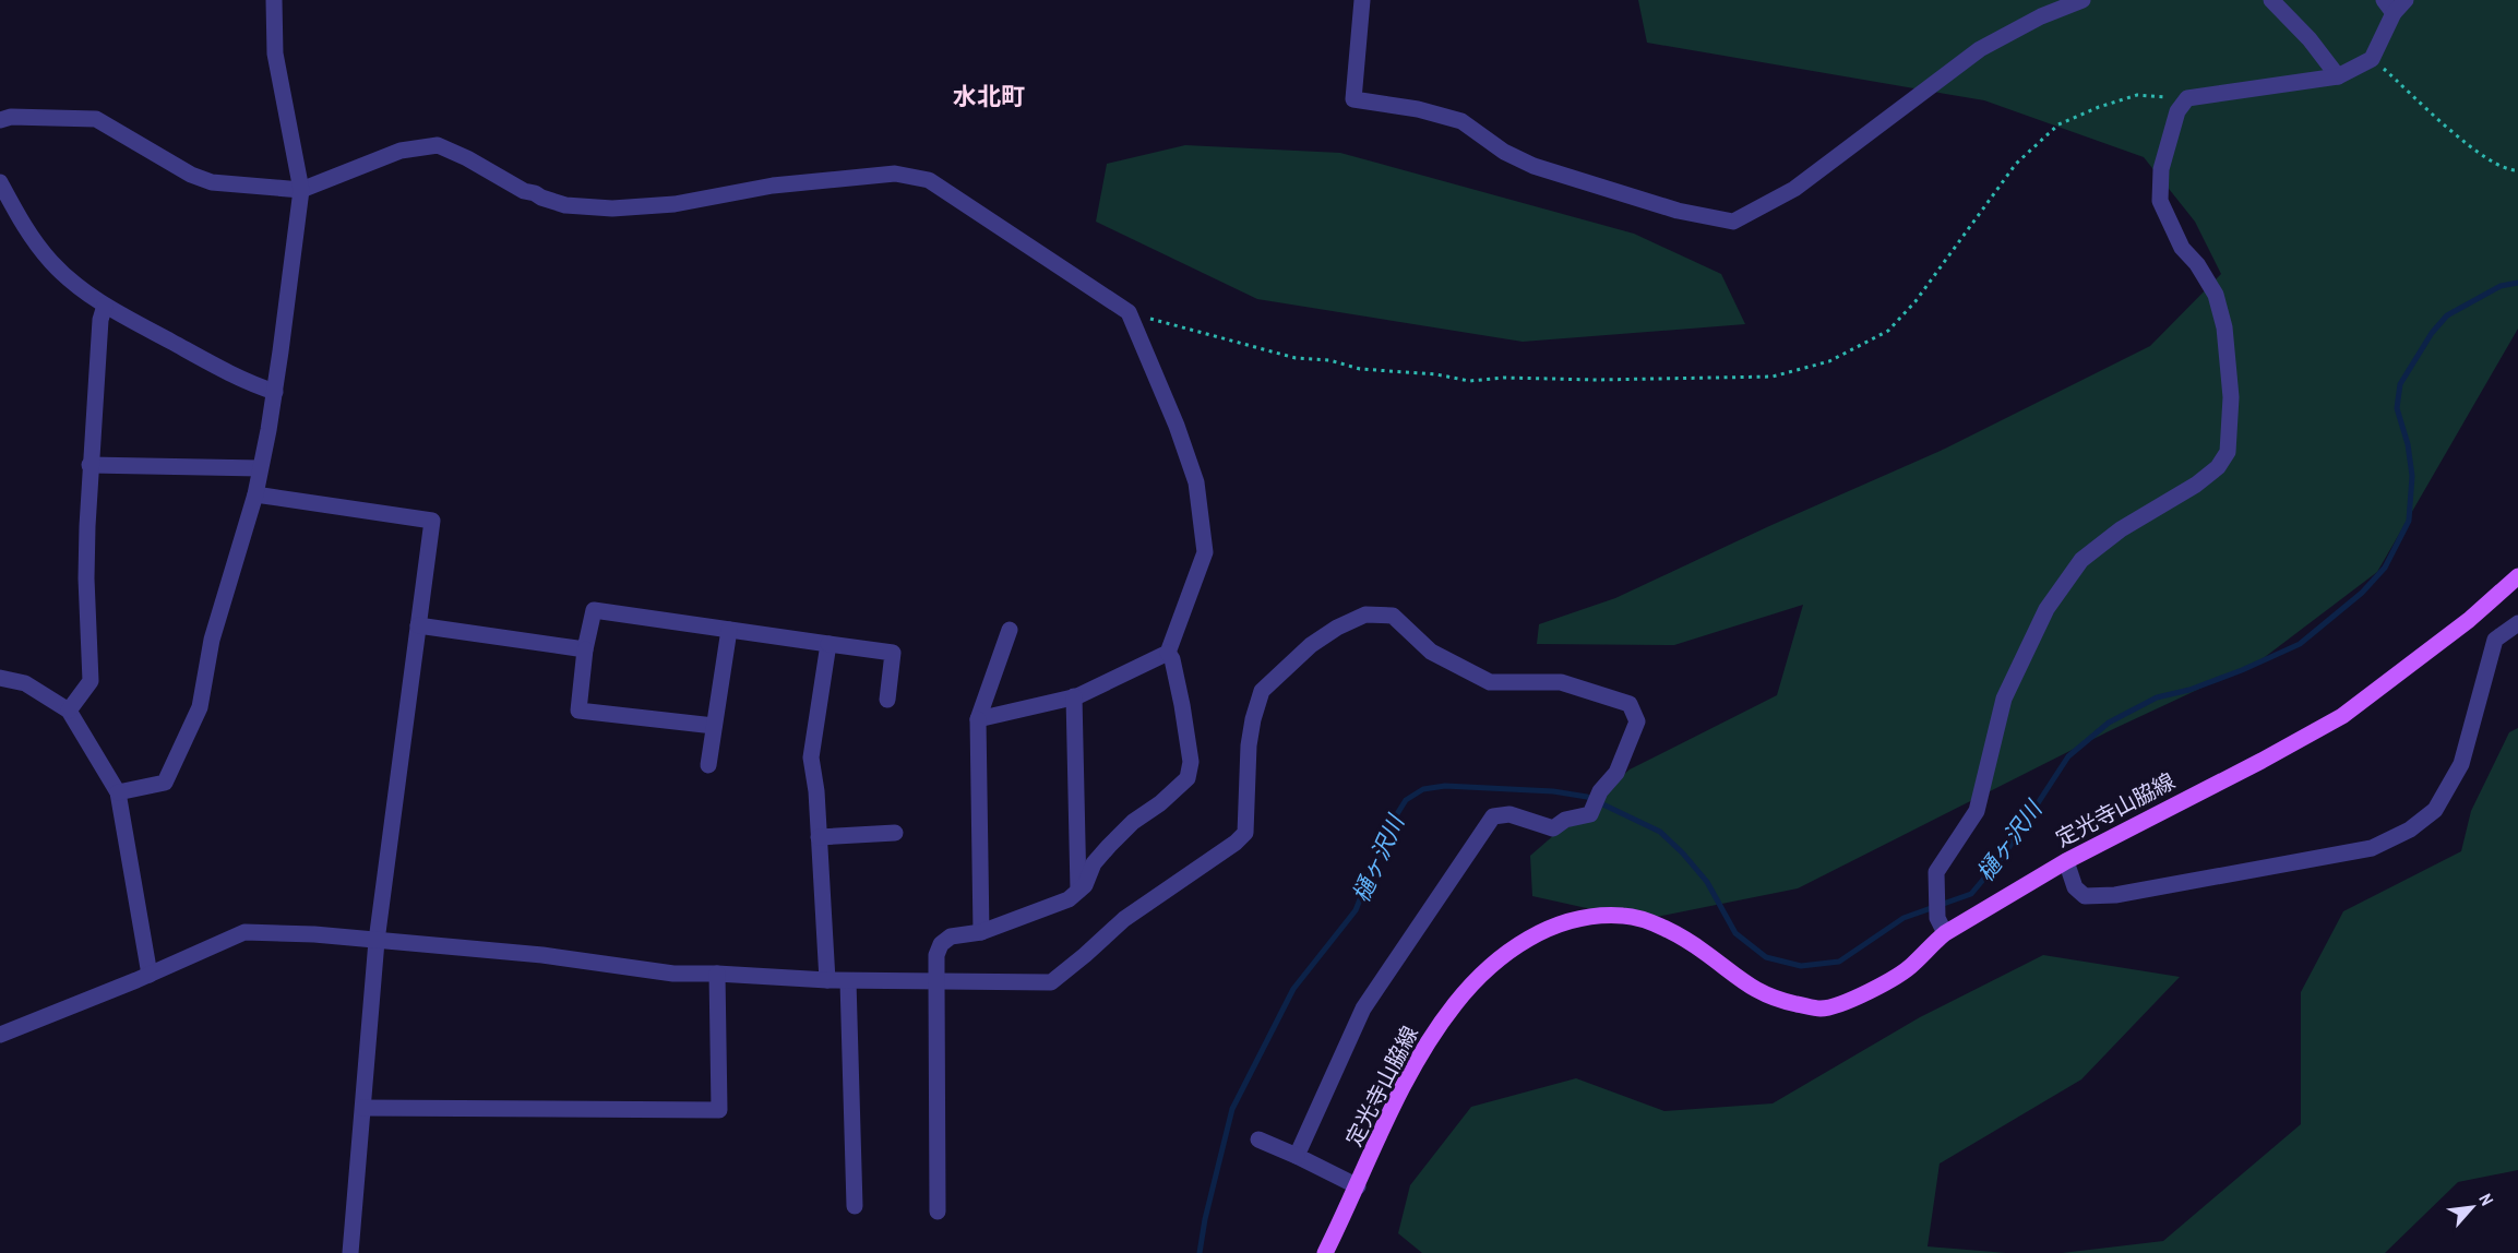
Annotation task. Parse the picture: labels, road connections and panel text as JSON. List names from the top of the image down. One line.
{"streets":{"main road":["定光寺山脇線"]},"districts":["水北町"],"water":["樋ヶ沢川"],"north":"top right"}
